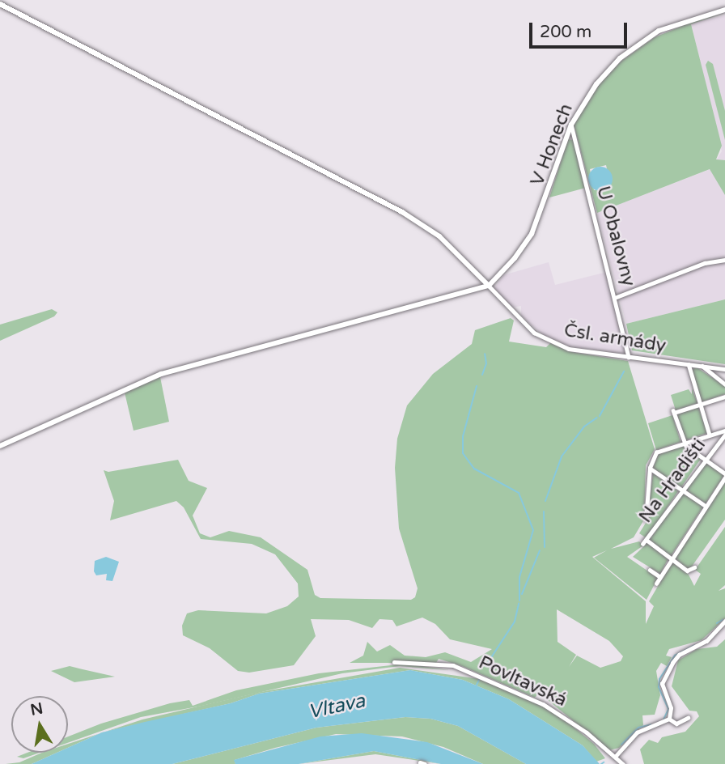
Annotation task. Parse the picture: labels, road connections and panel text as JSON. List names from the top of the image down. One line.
{"streets":{"street":["V Honech","U Obalovny","Čsl. armády","Na Hradišti","Povltavská"]},"crossings":[["V Honech","U Obalovny"],["V Honech","Čsl. armády"],["U Obalovny","Čsl. armády"]],"water":["Vltava"],"scale_bar":"200 m","north":"top"}
